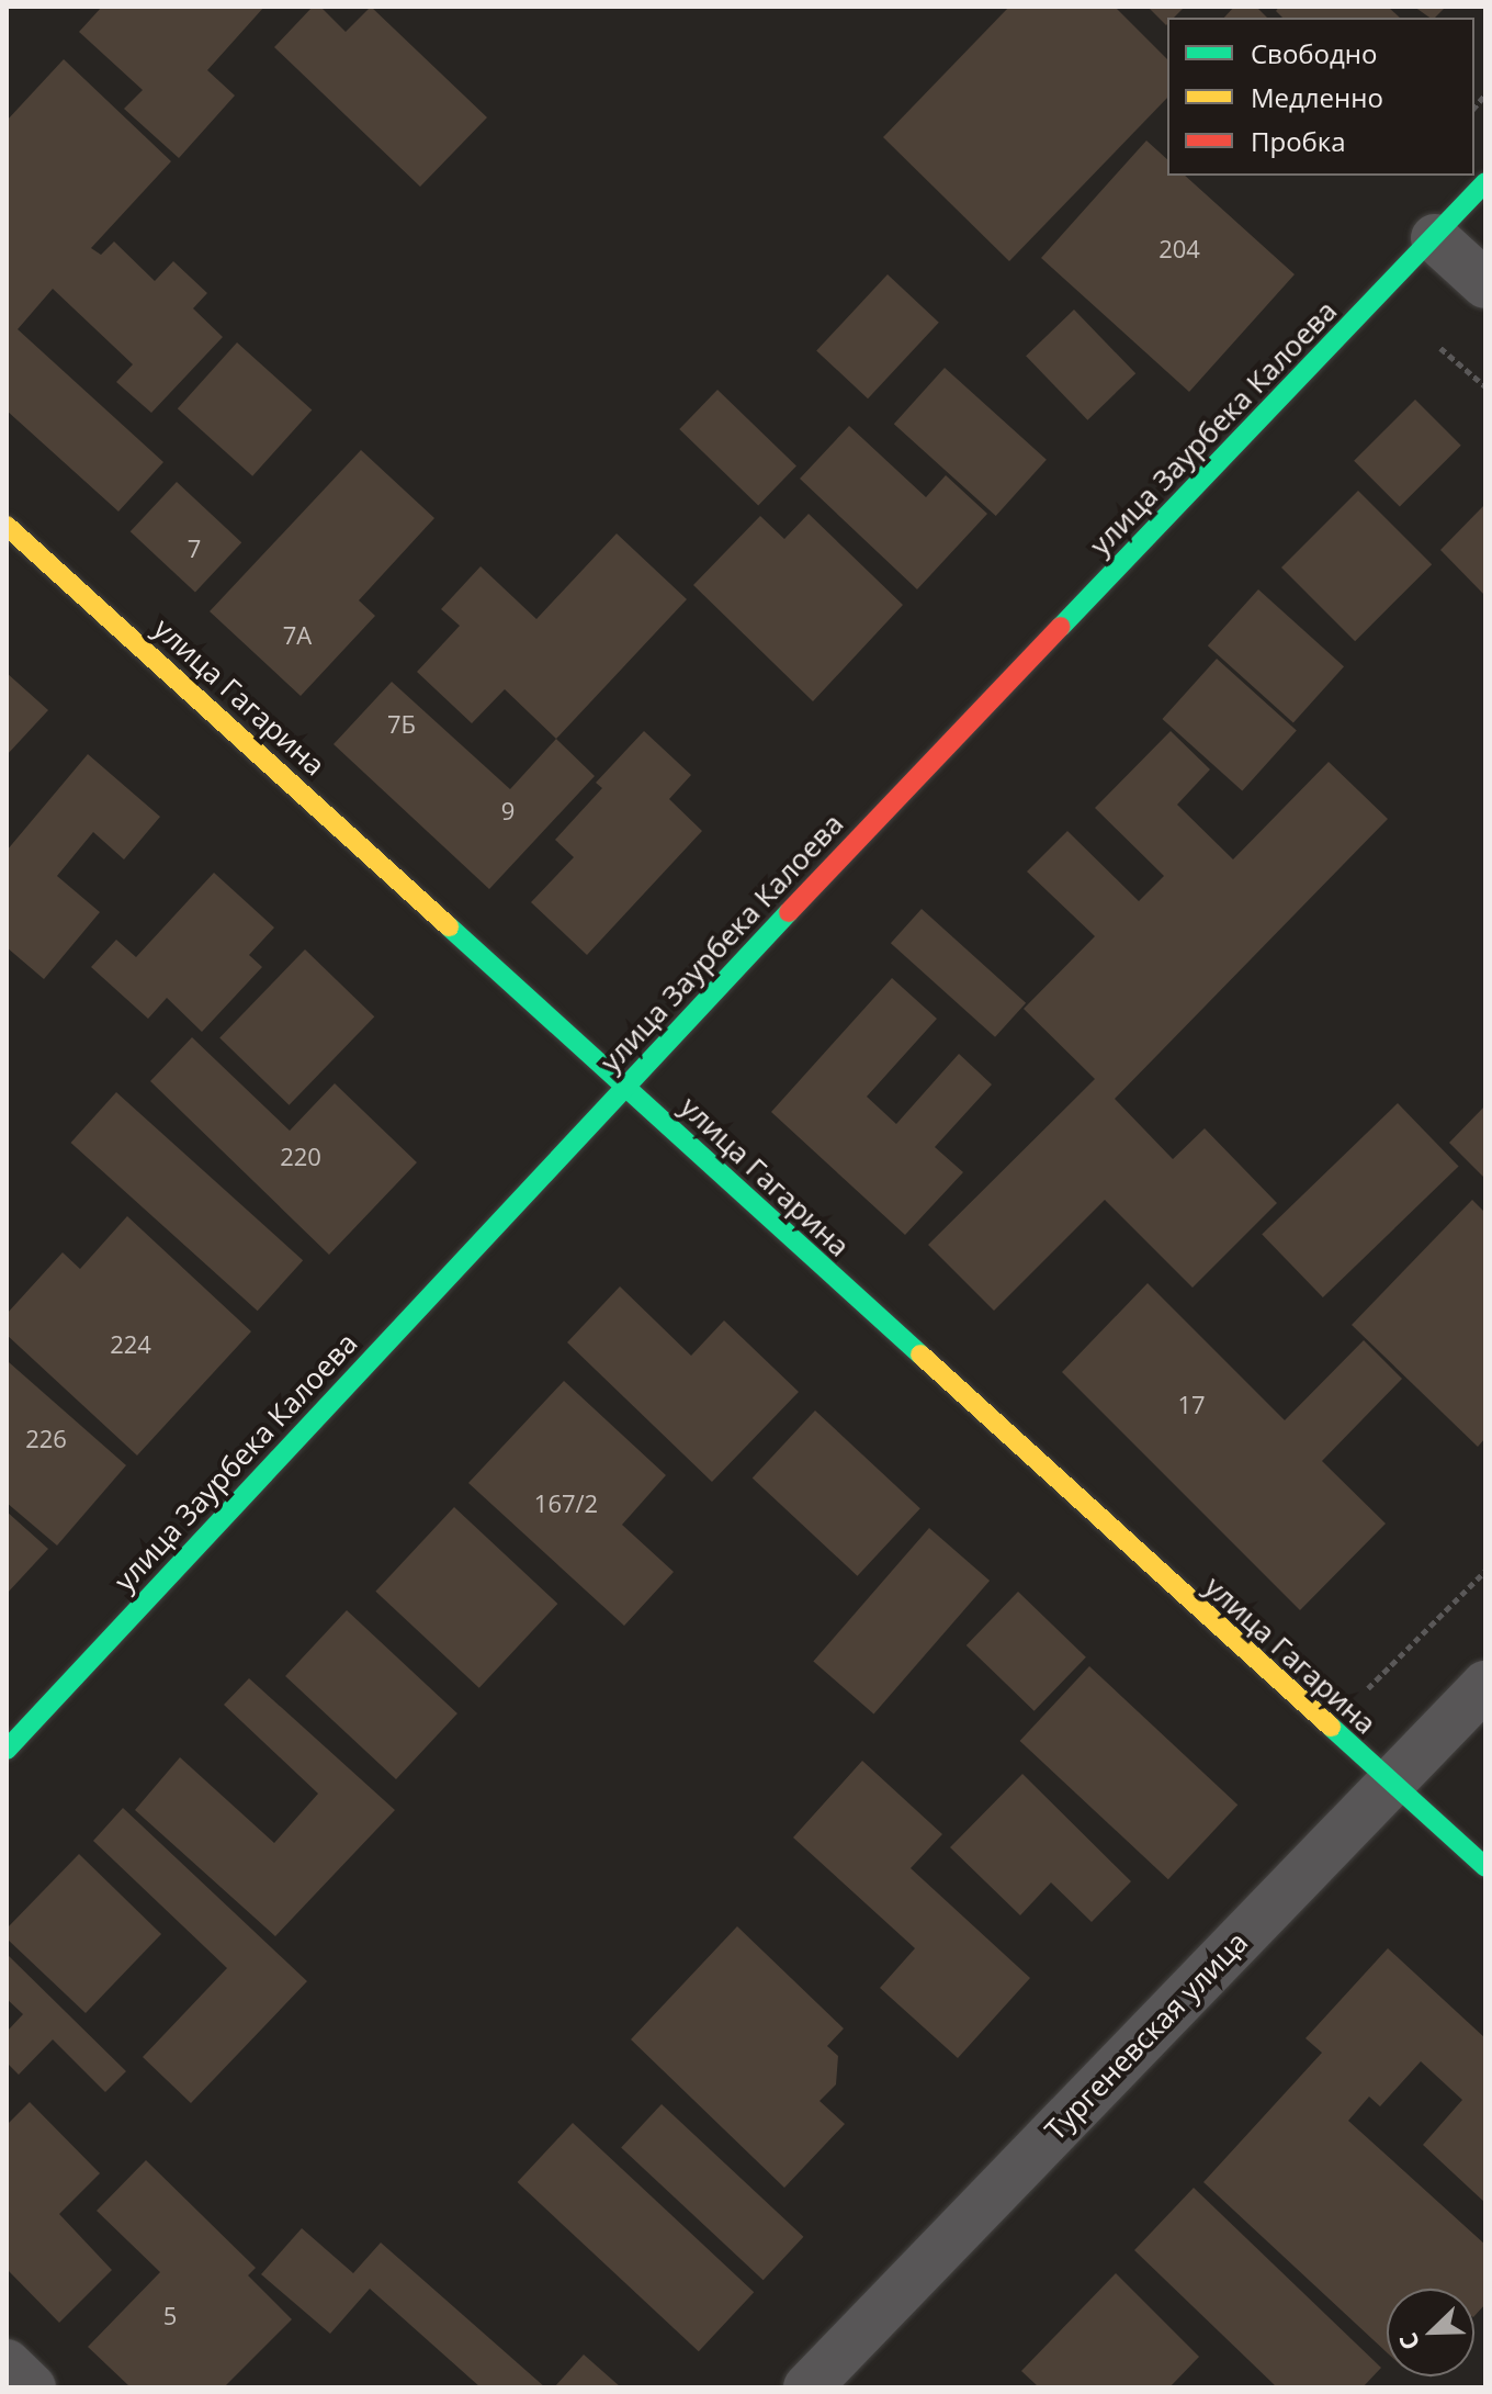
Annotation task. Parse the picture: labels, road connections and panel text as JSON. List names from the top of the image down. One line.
{"streets":{"street":["улица Заурбека Калоева","улица Гагарина","Тургеневская улица"]},"crossings":[["улица Заурбека Калоева","улица Гагарина"],["улица Гагарина","Тургеневская улица"]],"house_numbers":["204","7","7А","7Б","9","220","224","17","226","167/2","5"],"legend":["Свободно","Медленно","Пробка"],"north":"bottom left"}
